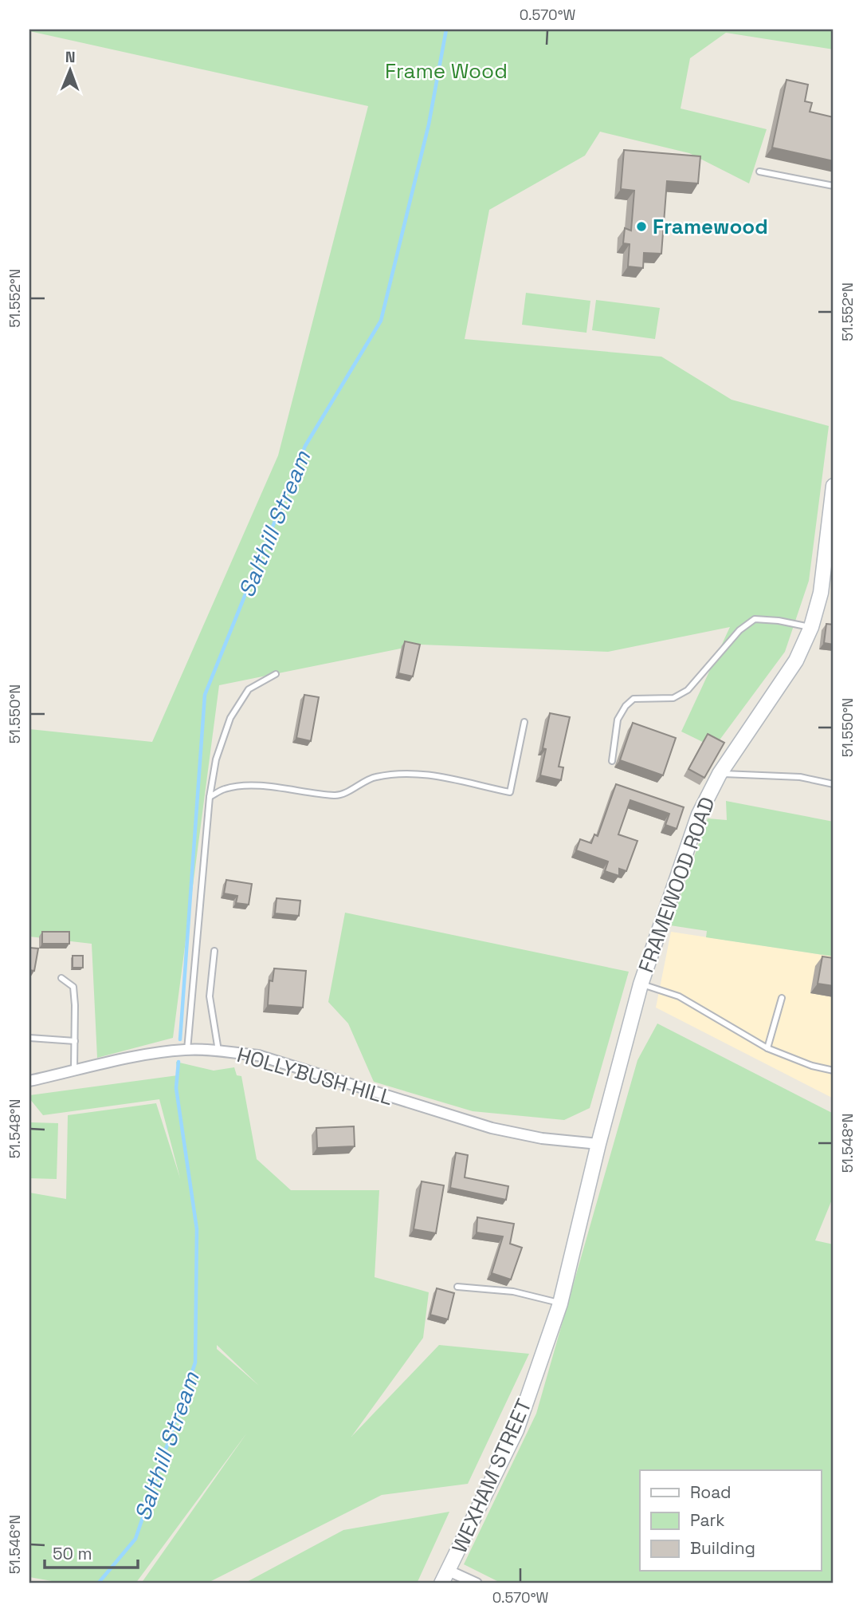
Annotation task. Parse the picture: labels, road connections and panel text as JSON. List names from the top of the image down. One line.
{"streets":{"street":["FRAMEWOOD ROAD","HOLLYBUSH HILL","WEXHAM STREET"]},"crossings":[["FRAMEWOOD ROAD","HOLLYBUSH HILL"],["FRAMEWOOD ROAD","WEXHAM STREET"]],"water":["Salthill Stream"],"parks":["Frame Wood"],"places":["Framewood"],"legend":["Road","Park","Building"],"scale_bar":"50 m","north":"top","coordinates":["0.570°W","51.552°N","51.550°N","51.548°N","51.546°N"]}
